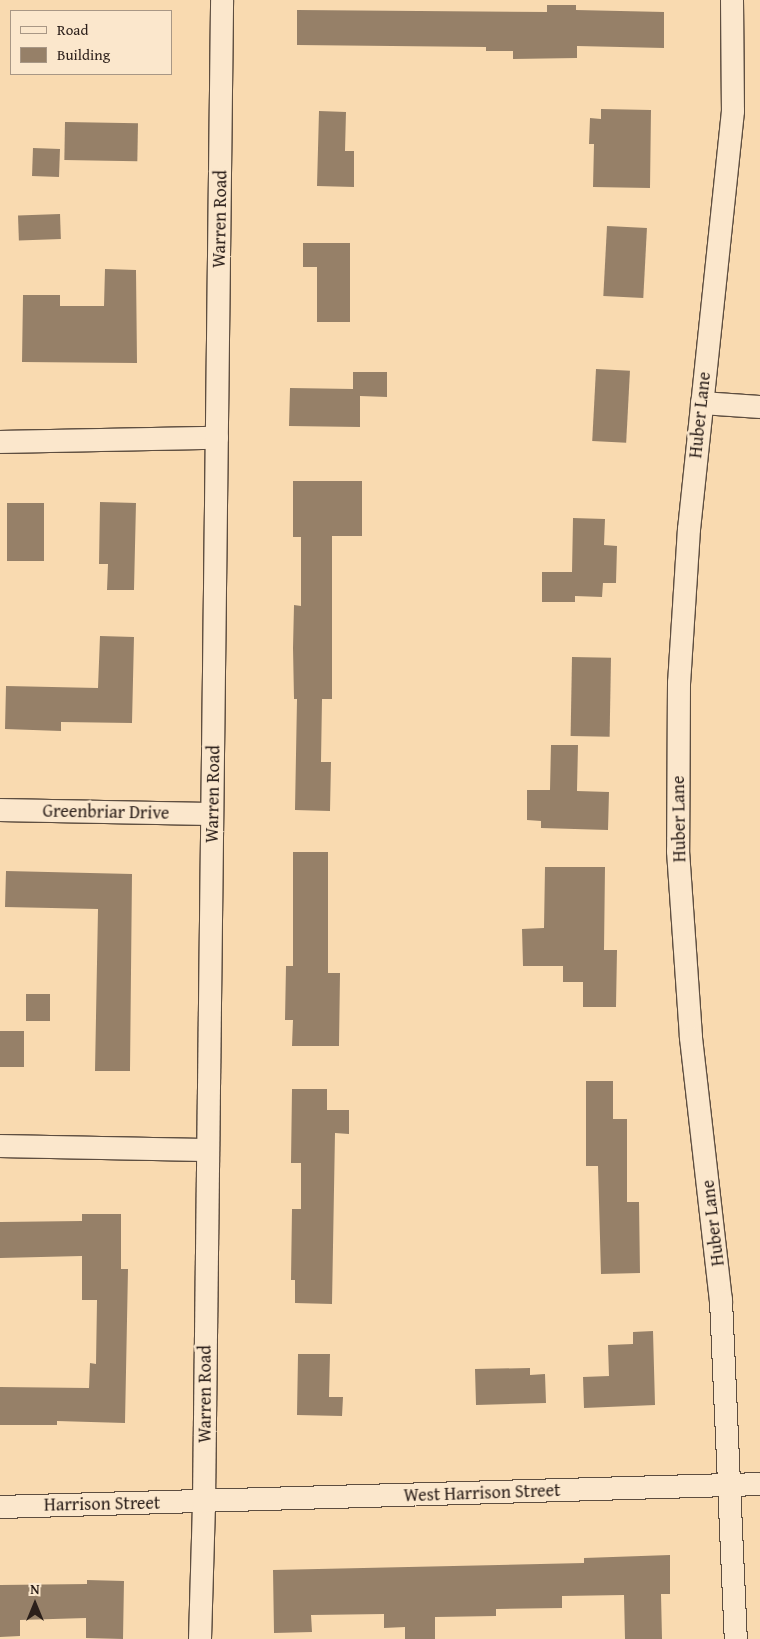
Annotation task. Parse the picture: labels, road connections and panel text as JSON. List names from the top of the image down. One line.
{"streets":{"street":["Warren Road","Huber Lane","Greenbriar Drive","West Harrison Street","Harrison Street"]},"crossings":[["Warren Road","Greenbriar Drive"],["Warren Road","West Harrison Street"],["Warren Road","Harrison Street"],["Huber Lane","West Harrison Street"],["West Harrison Street","Harrison Street"]],"legend":["Road","Building"],"north":"top"}
